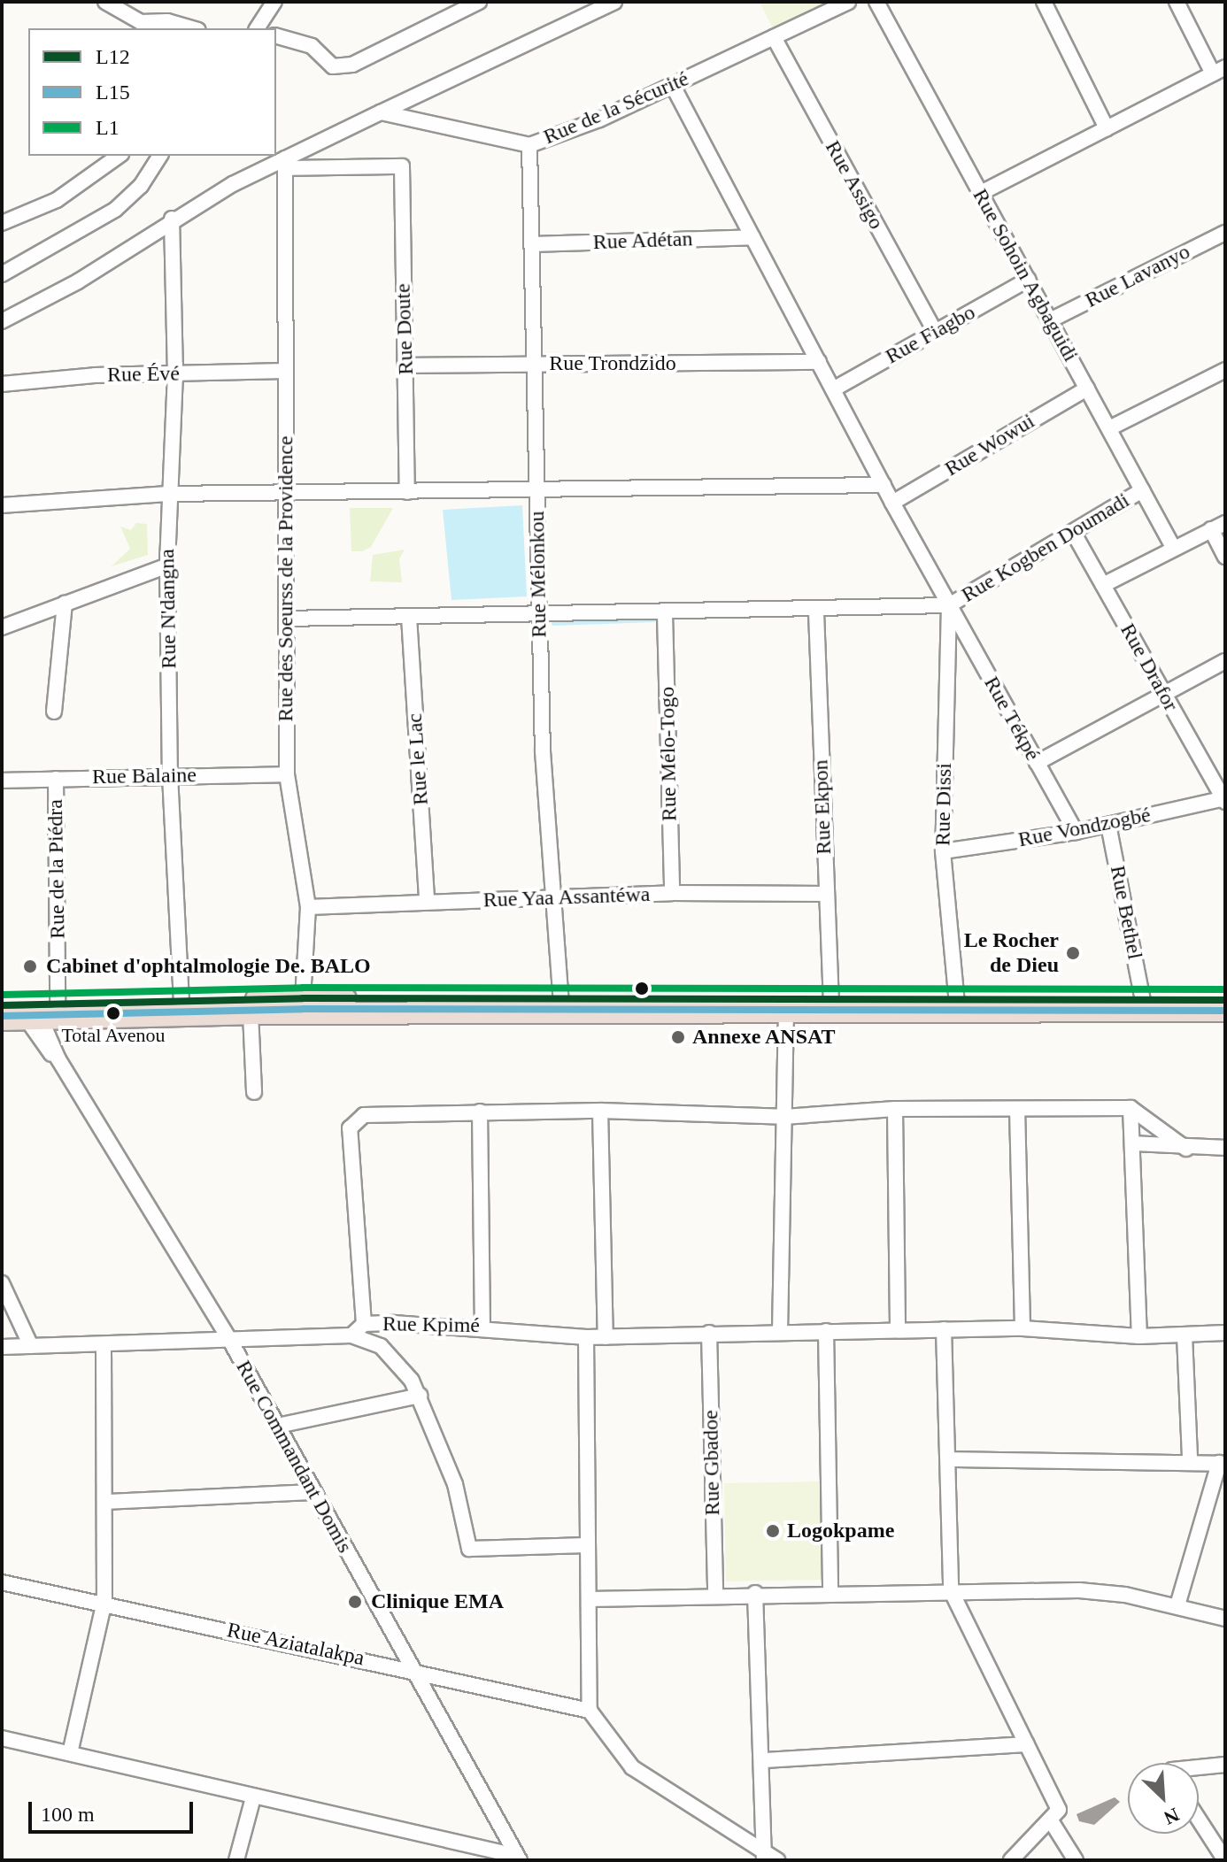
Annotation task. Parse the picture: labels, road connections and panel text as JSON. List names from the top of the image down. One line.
{"streets":{"street":["Rue de la Sécurité","Rue Assigo","Rue Adétan","Rue Sohoin Agbaguidi","Rue Lavanyo","Rue Doute","Rue Fiagbo","Rue Trondzido","Rue Évé","Rue Wowui","Rue Kogben Doumadi","Rue Mélonkou","Rue des Soeurss de la Providence","Rue N'dangna","Rue Drafor","Rue Tékpé","Rue Mélo-Togo","Rue le Lac","Rue Balaine","Rue Dissi","Rue Ekpon","Rue Vondzogbé","Rue de la Piédra","Rue Yaa Assantéwa","Rue Bethel","Rue Kpimé","Rue Commandant Domis","Rue Gbadoe","Rue Aziatalakpa"]},"crossings":[["Rue de la Sécurité","Rue Assigo"],["Rue de la Sécurité","Rue Mélonkou"],["Rue de la Sécurité","Rue Tékpé"],["Rue Assigo","Rue Fiagbo"],["Rue Adétan","Rue Mélonkou"],["Rue Adétan","Rue Tékpé"],["Rue Sohoin Agbaguidi","Rue Lavanyo"],["Rue Sohoin Agbaguidi","Rue Fiagbo"],["Rue Sohoin Agbaguidi","Rue Wowui"],["Rue Sohoin Agbaguidi","Rue Kogben Doumadi"],["Rue Doute","Rue Trondzido"],["Rue Doute","Rue des Soeurss de la Providence"],["Rue Fiagbo","Rue Tékpé"],["Rue Trondzido","Rue Mélonkou"],["Rue Trondzido","Rue Tékpé"],["Rue Évé","Rue des Soeurss de la Providence"],["Rue Évé","Rue N'dangna"],["Rue Wowui","Rue Tékpé"],["Rue Kogben Doumadi","Rue Drafor"],["Rue Kogben Doumadi","Rue Tékpé"],["Rue Kogben Doumadi","Rue Dissi"],["Rue Mélonkou","Rue Yaa Assantéwa"],["Rue des Soeurss de la Providence","Rue Balaine"],["Rue des Soeurss de la Providence","Rue Yaa Assantéwa"],["Rue N'dangna","Rue Balaine"],["Rue Drafor","Rue Vondzogbé"],["Rue Tékpé","Rue Dissi"],["Rue Tékpé","Rue Vondzogbé"],["Rue Mélo-Togo","Rue Yaa Assantéwa"],["Rue le Lac","Rue Yaa Assantéwa"],["Rue Balaine","Rue de la Piédra"],["Rue Dissi","Rue Vondzogbé"],["Rue Ekpon","Rue Yaa Assantéwa"],["Rue Vondzogbé","Rue Bethel"],["Rue de la Piédra","Rue Commandant Domis"],["Rue Kpimé","Rue Commandant Domis"],["Rue Kpimé","Rue Gbadoe"],["Rue Commandant Domis","Rue Aziatalakpa"]],"places":["Le Rocher de Dieu","Cabinet d'ophtalmologie De. BALO","Total Avenou","Annexe ANSAT","Logokpame","Clinique EMA"],"lines":["transit line L1","transit line L12","transit line L15"],"legend":["L12","L15","L1"],"scale_bar":"100 m","north":"bottom right"}
